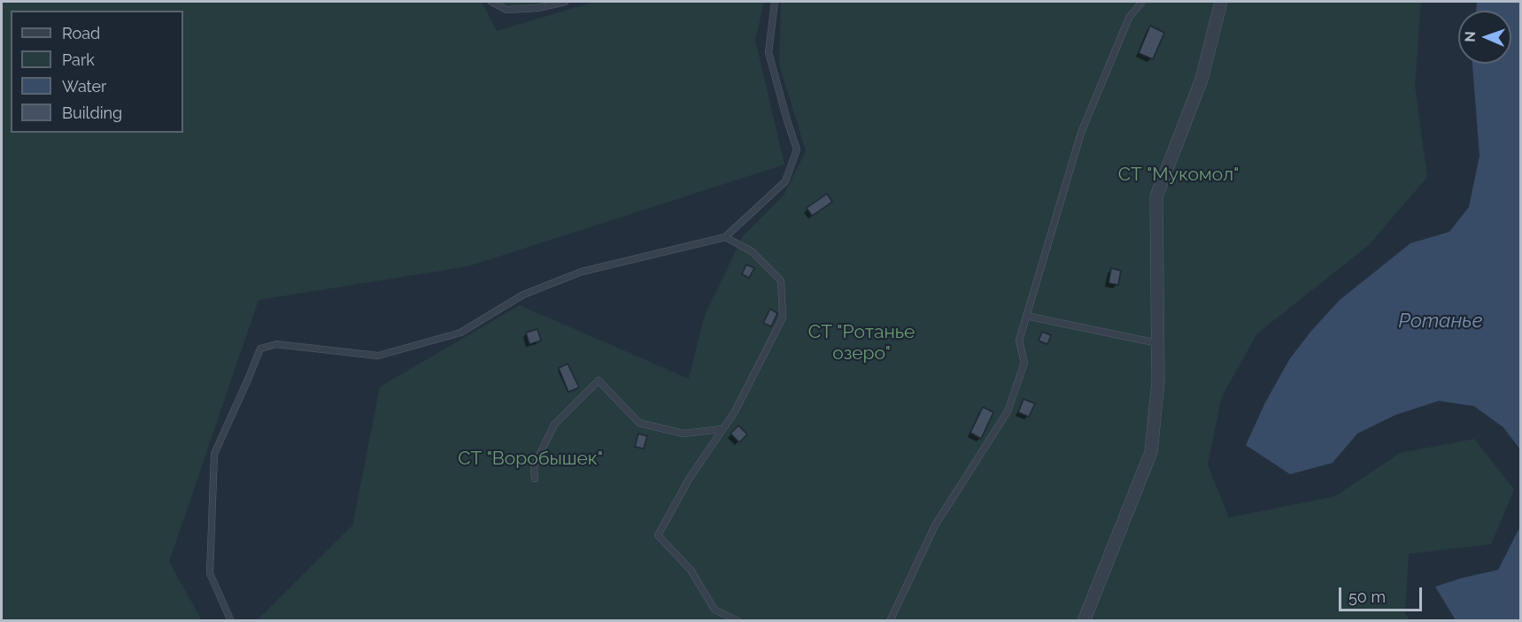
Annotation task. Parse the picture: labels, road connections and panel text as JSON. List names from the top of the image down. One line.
{"water":["Ротанье"],"parks":["СТ \"Мукомол\"","СТ \"Ротанье озеро\"","СТ \"Воробышек\""],"legend":["Road","Park","Water","Building"],"scale_bar":"50 m","north":"left"}
